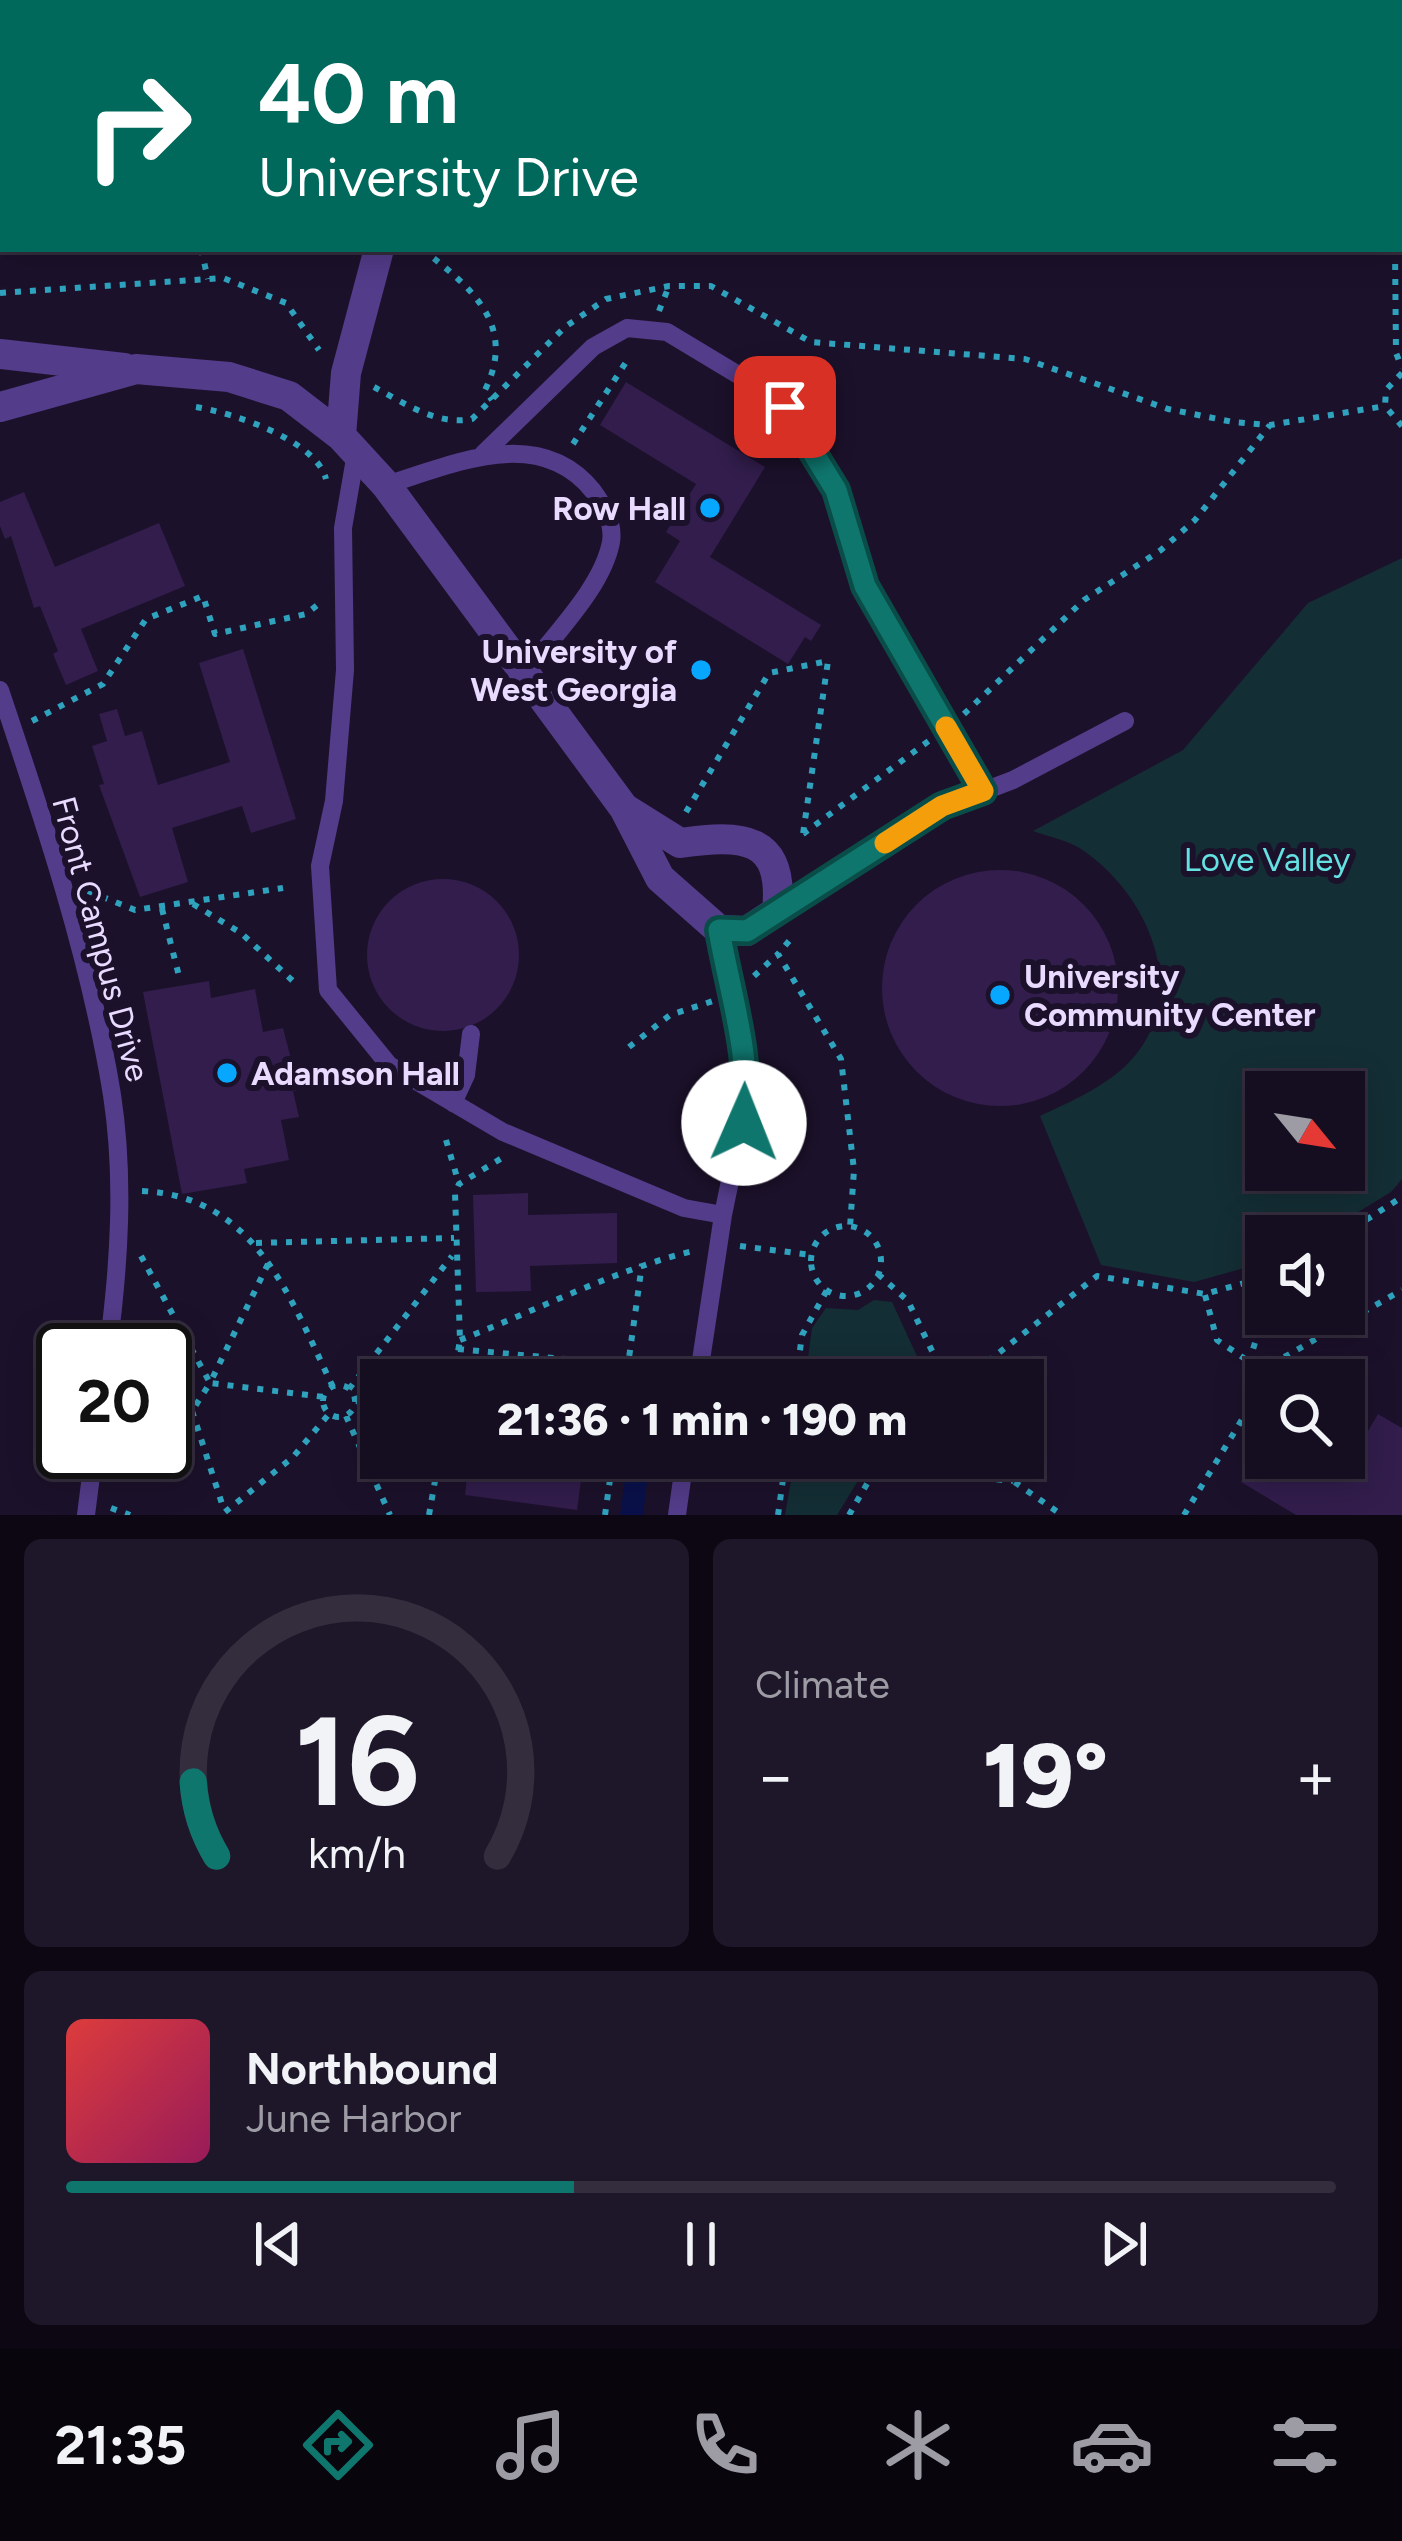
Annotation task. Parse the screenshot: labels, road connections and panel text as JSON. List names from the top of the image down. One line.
{"streets":{"lane":["Front Campus Drive"]},"parks":["Love Valley"],"places":["Row Hall","University of West Georgia","University Community Center","Adamson Hall"],"north":"bottom right","page":{"turn":["40 m","University Drive"],"limit":"20","trip":"21:36 · 1 min · 190 m","tile":"Climate","heat":["−","19°","+"],"song":["Northbound","June Harbor"],"tabs":"21:35","gauge":["16","km/h"]}}
